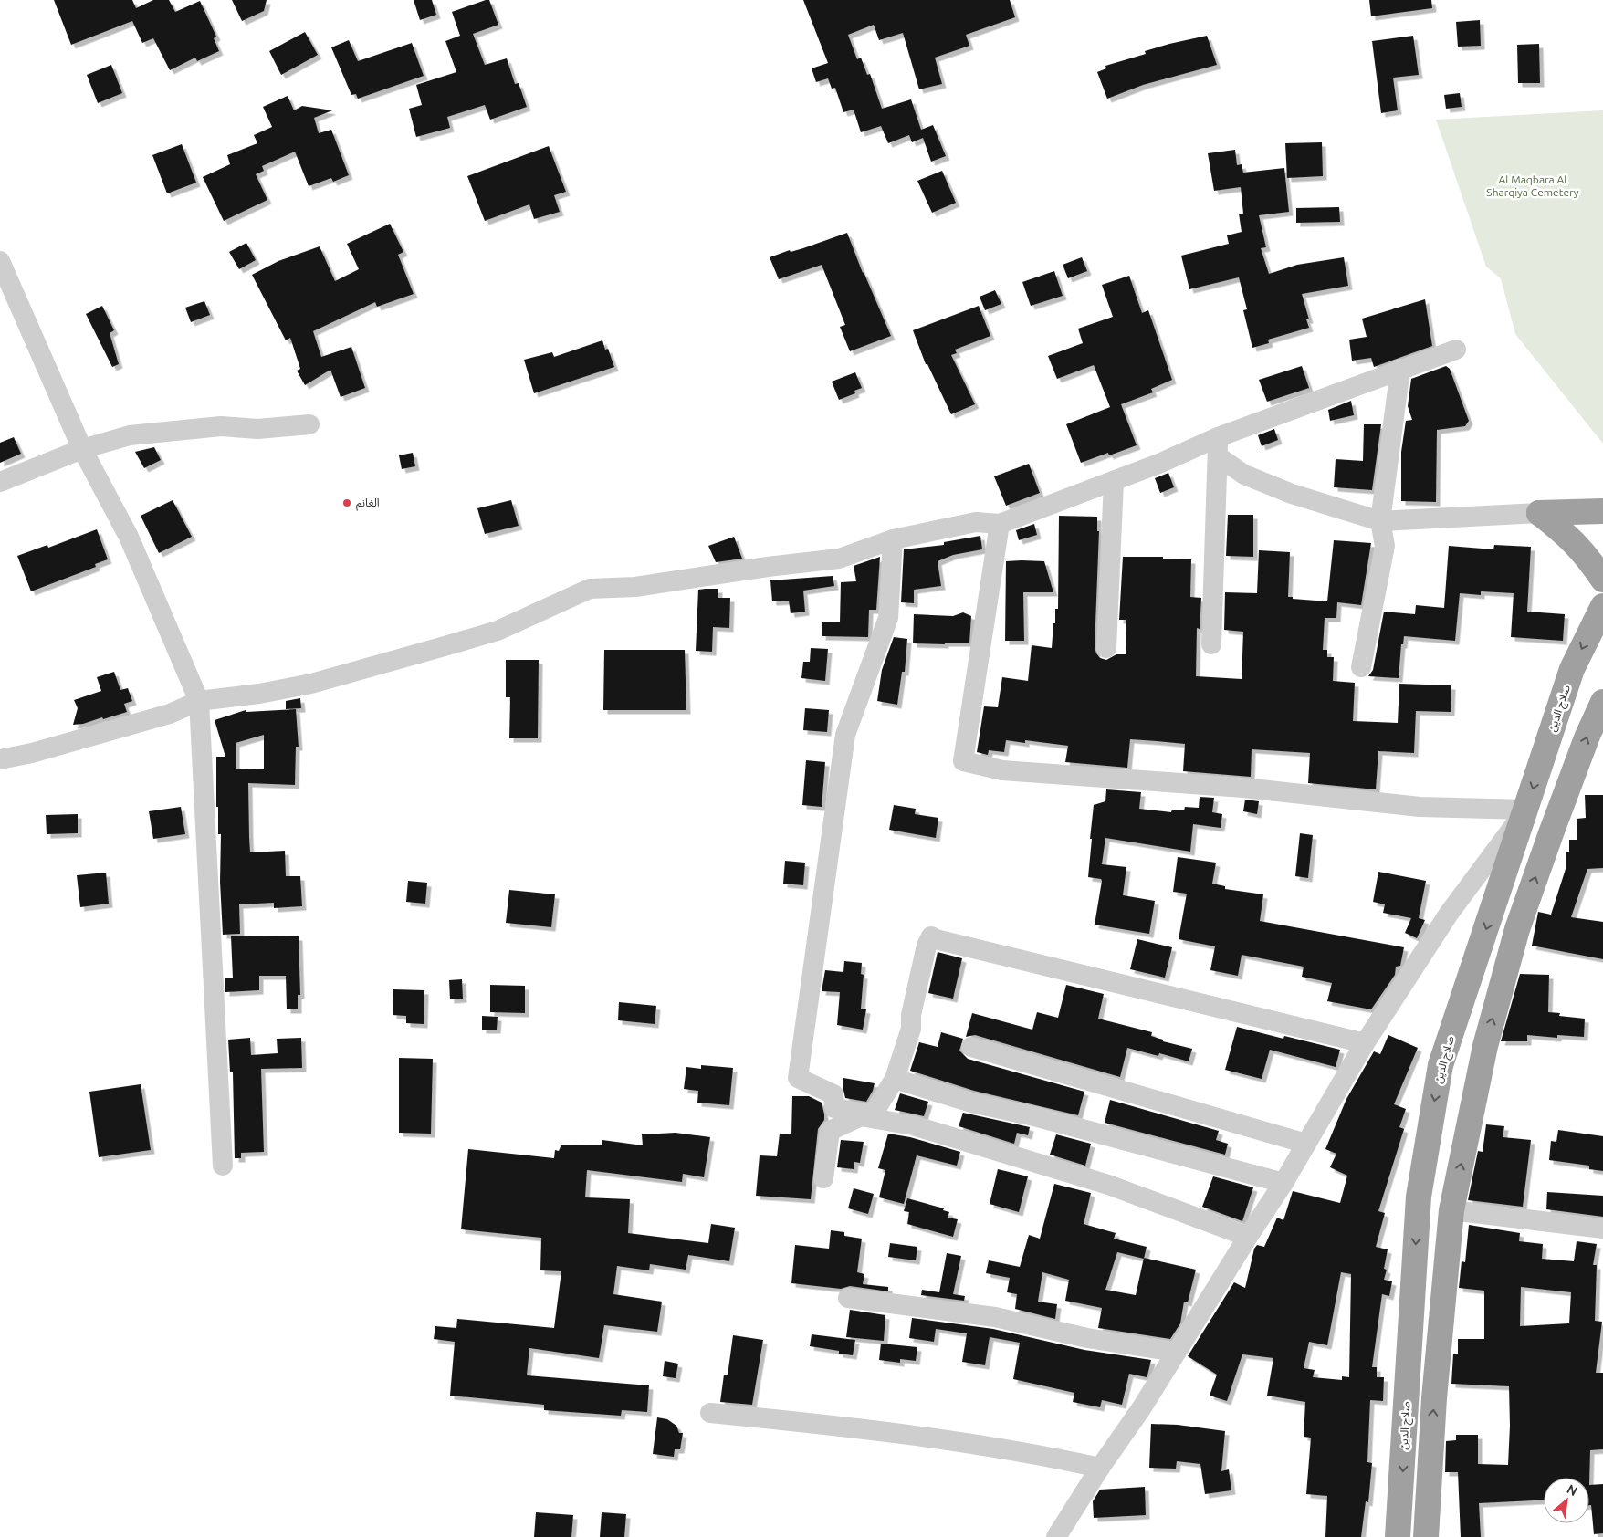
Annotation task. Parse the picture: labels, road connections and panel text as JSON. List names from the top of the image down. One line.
{"streets":{"highway":["صلاح الدين"]},"parks":["Al Maqbara Al Sharqiya Cemetery"],"places":["الغانم"],"north":"top right"}
